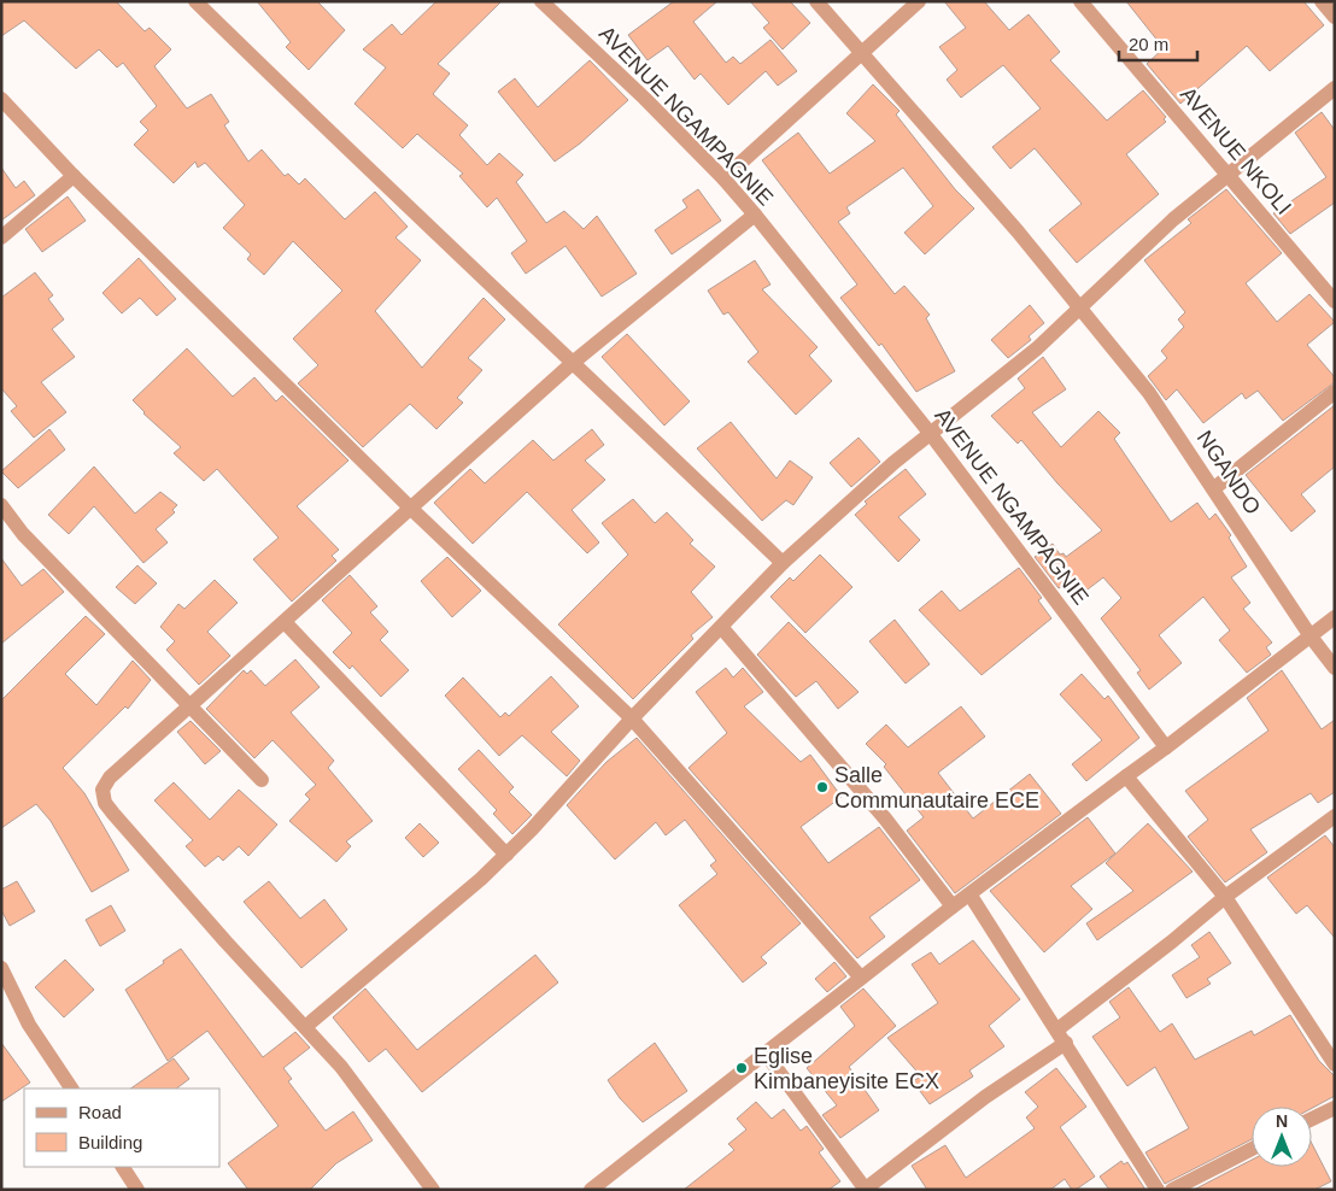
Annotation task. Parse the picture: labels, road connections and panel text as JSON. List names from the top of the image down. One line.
{"streets":{"street":["AVENUE NGAMPAGNIE","AVENUE NKOLI","NGANDO"]},"places":["Salle Communautaire ECE","Eglise Kimbaneyisite ECX"],"legend":["Road","Building"],"scale_bar":"20 m","north":"top"}
